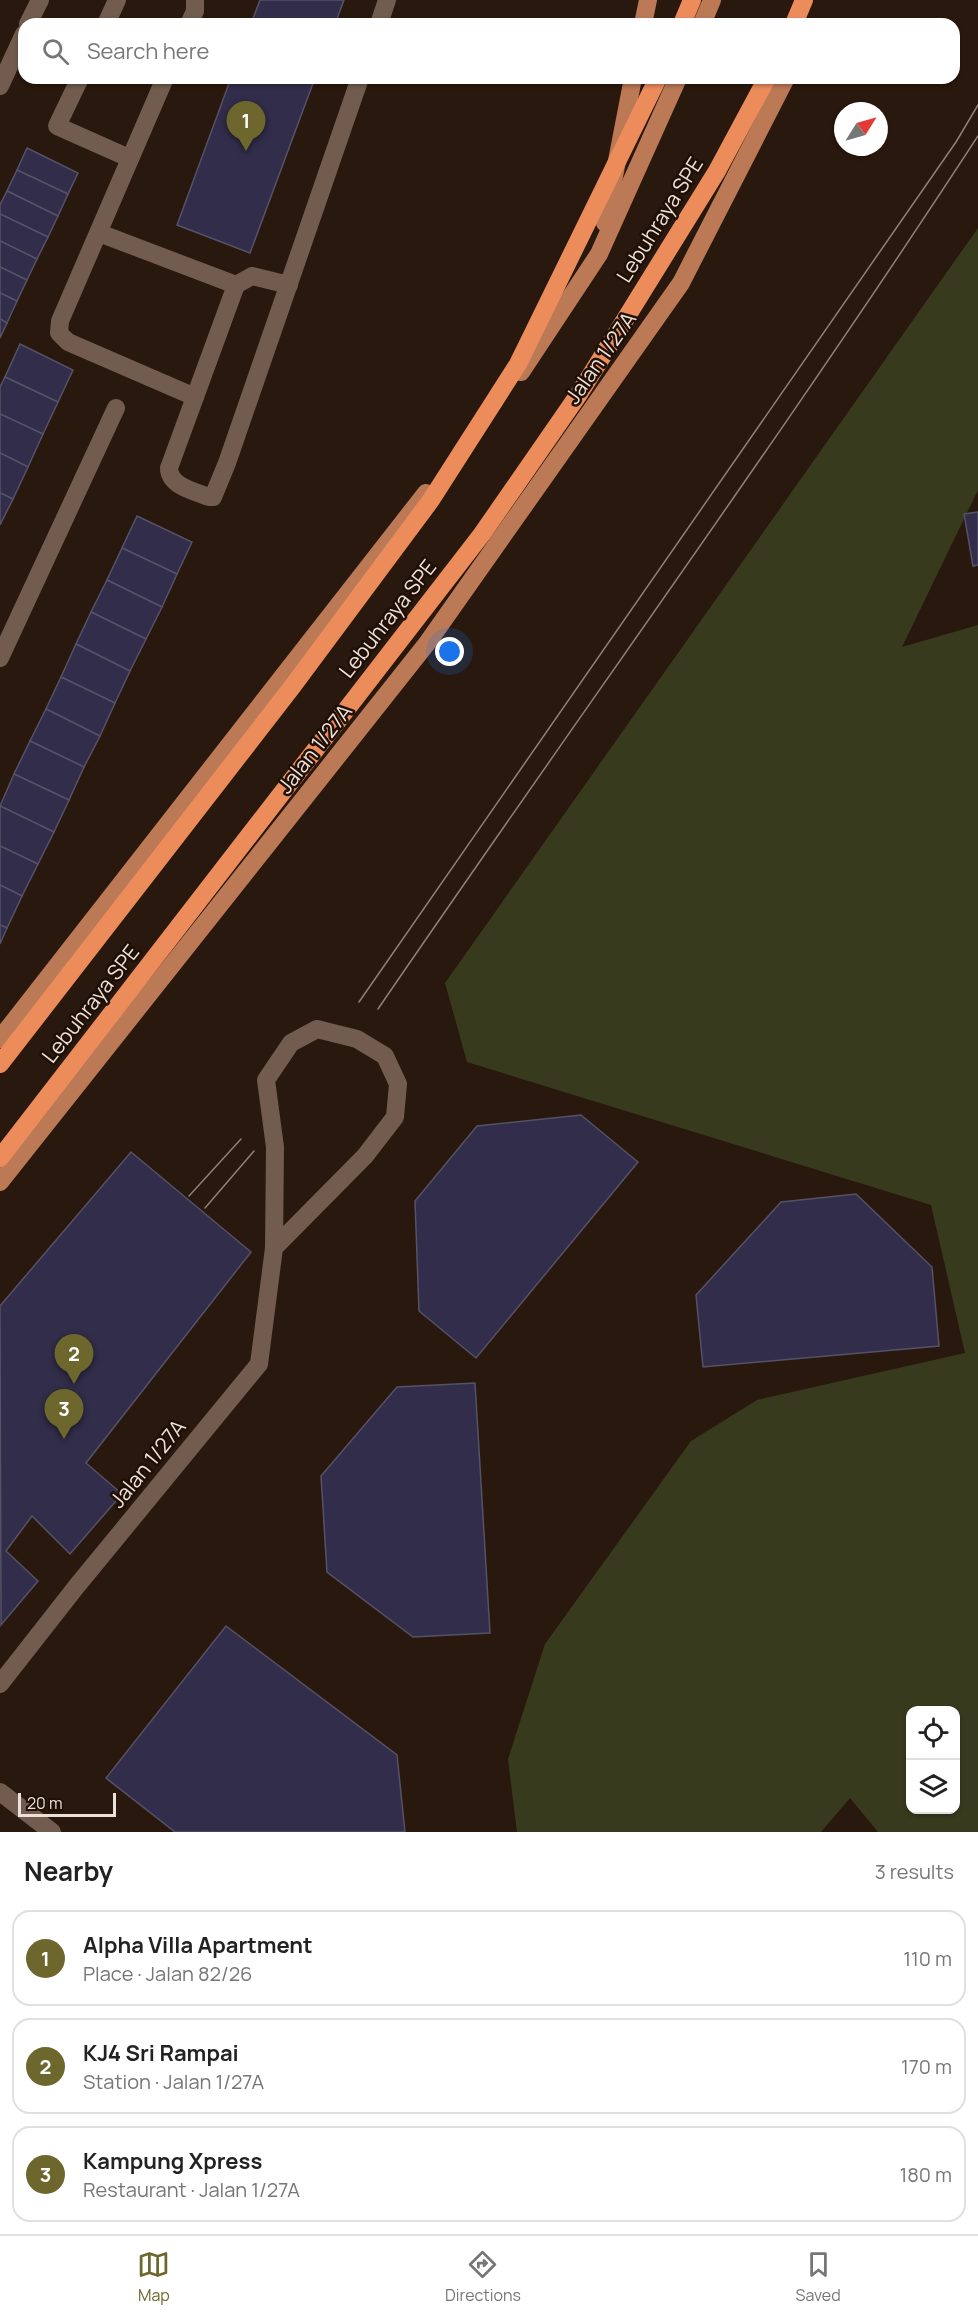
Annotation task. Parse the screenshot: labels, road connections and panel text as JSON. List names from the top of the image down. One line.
{"streets":{"highway":["Lebuhraya SPE"],"main road":["Jalan 1/27A"]},"scale_bar":"20 m","north":"top right","page":{"search":"Search here","pins":["1","2","3"],"scale":"20 m","heading":["Nearby","3 results"],"list":[{"mark":"1","name":"Alpha Villa Apartment","note":"Place · Jalan 82/26","value":"110 m"},{"mark":"2","name":"KJ4 Sri Rampai","note":"Station · Jalan 1/27A","value":"170 m"},{"mark":"3","name":"Kampung Xpress","note":"Restaurant · Jalan 1/27A","value":"180 m"}],"nav":["Map","Directions","Saved"]}}
